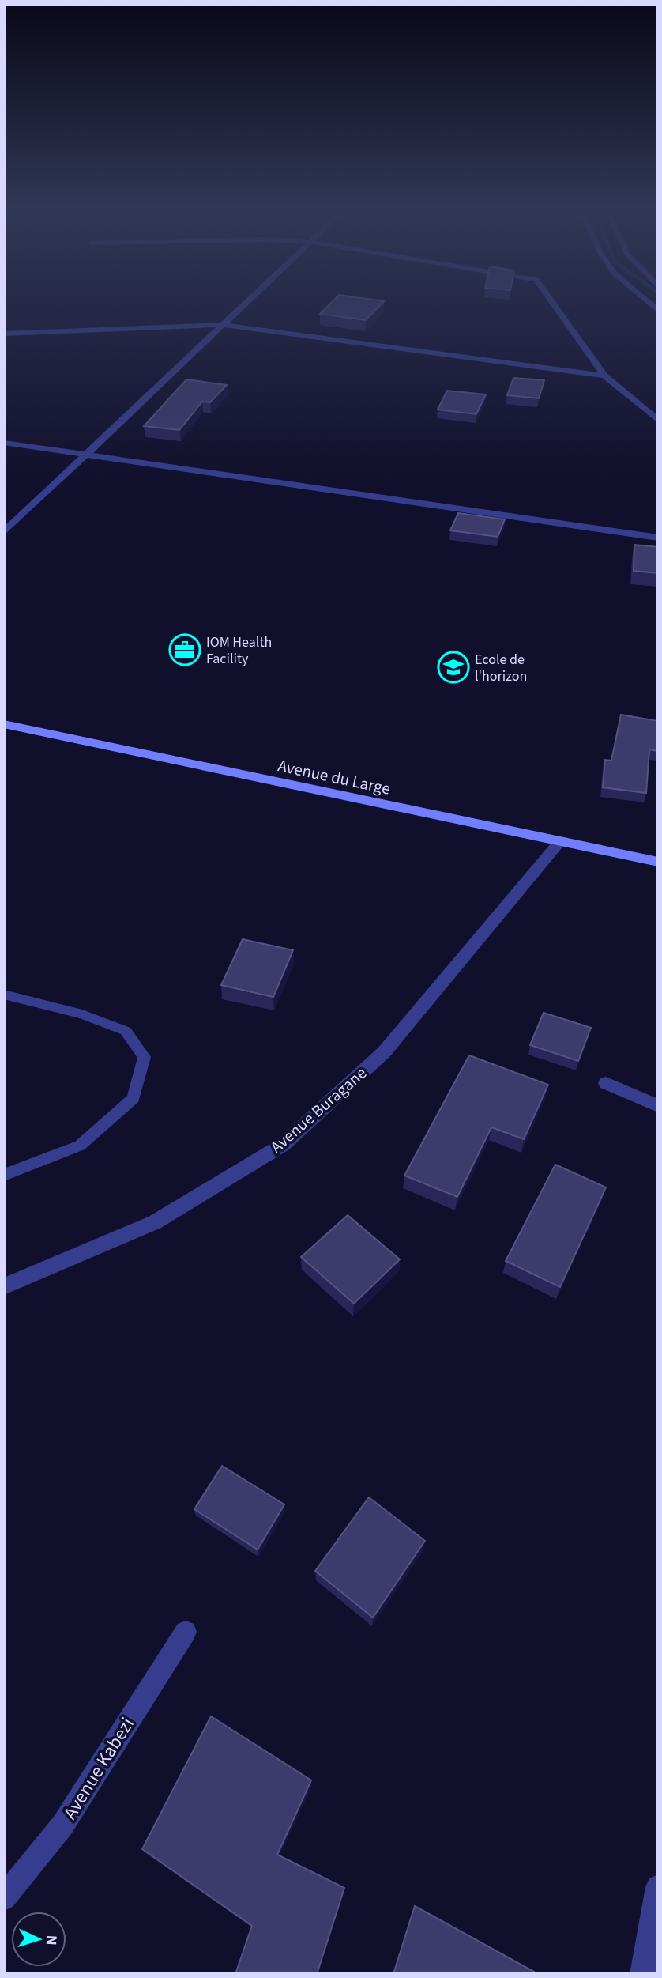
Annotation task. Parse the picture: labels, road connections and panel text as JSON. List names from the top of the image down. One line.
{"streets":{"main road":["Avenue du Large"],"street":["Avenue Buragane","Avenue Kabezi"]},"crossings":[["Avenue du Large","Avenue Buragane"]],"places":{"office":["IOM Health Facility"],"school or university":["Ecole de l'horizon"]},"north":"right"}
